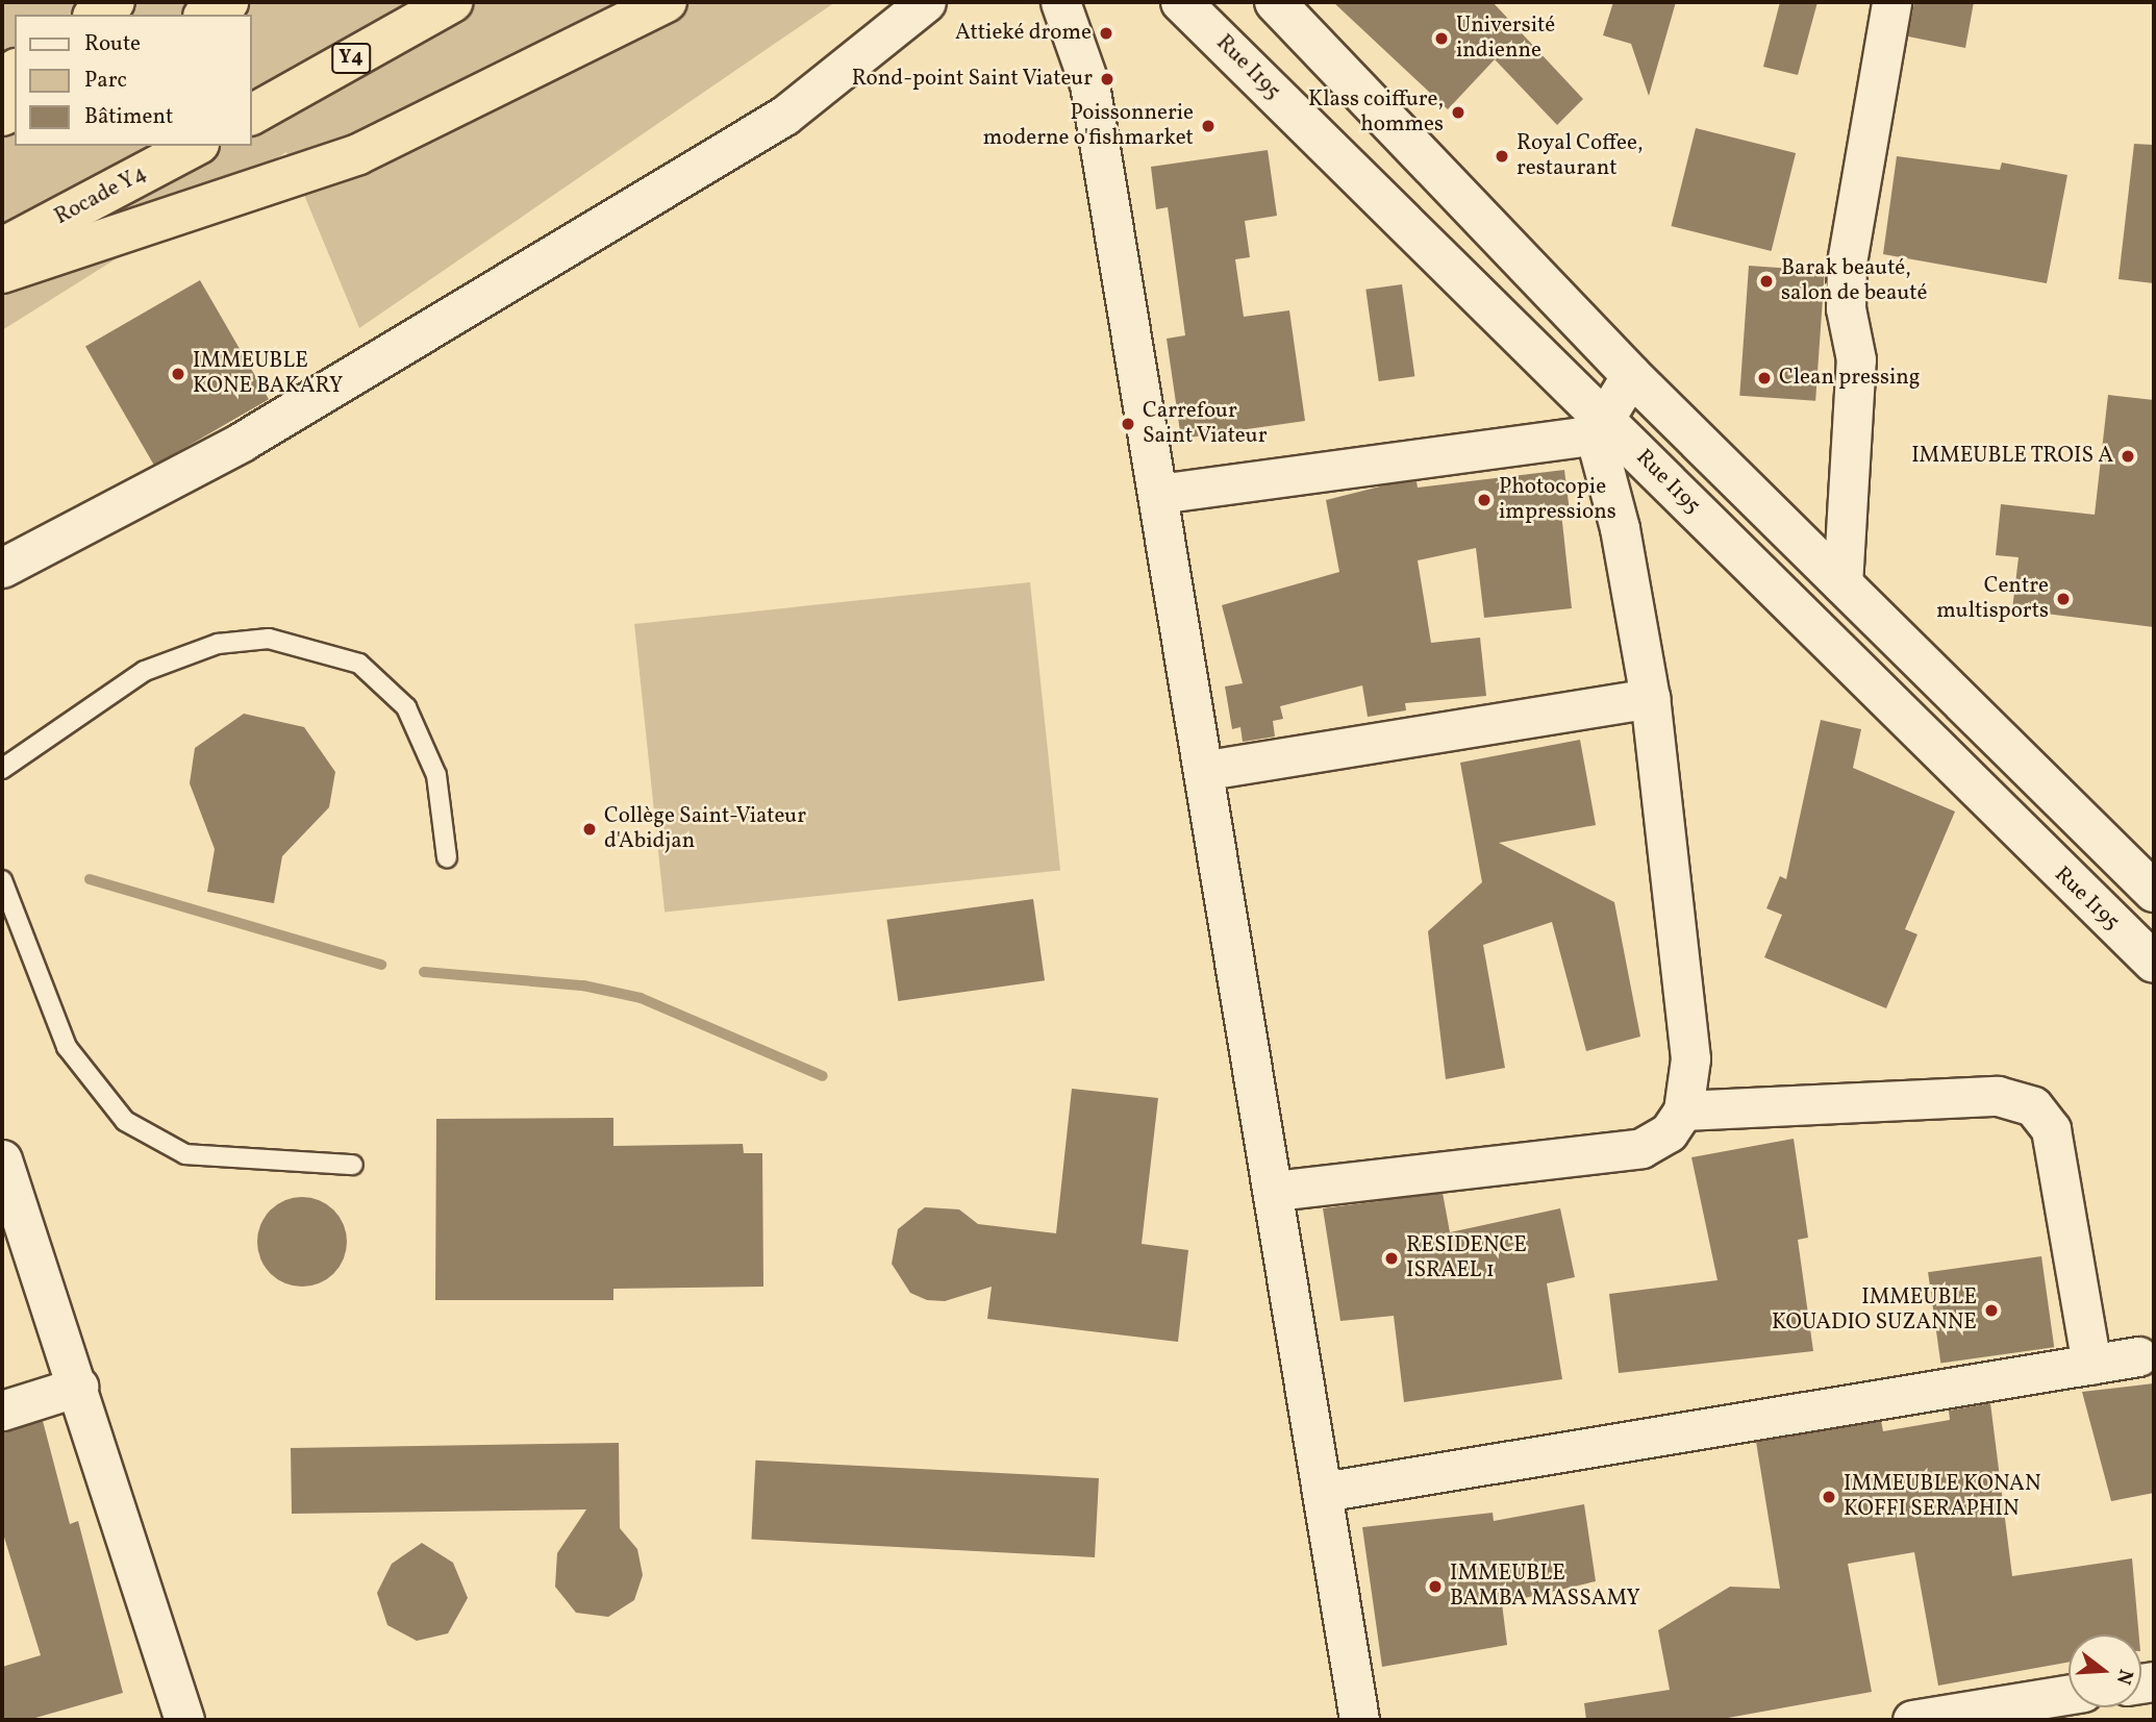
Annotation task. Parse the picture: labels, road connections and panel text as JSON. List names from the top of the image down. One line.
{"streets":{"highway":["Y4","Rocade Y4"],"main road":["Rue I195"]},"places":["Attieké drome","Université indienne","Rond-point Saint Viateur","Klass coiffure, hommes","Poissonnerie moderne o'fishmarket","Royal Coffee, restaurant","Barak beauté, salon de beauté","IMMEUBLE KONE BAKARY","Clean pressing","Carrefour Saint Viateur","IMMEUBLE TROIS A","Photocopie impressions","Centre multisports","Collège Saint-Viateur d'Abidjan","RESIDENCE ISRAEL 1","IMMEUBLE KOUADIO SUZANNE","IMMEUBLE KONAN KOFFI SERAPHIN","IMMEUBLE BAMBA MASSAMY"],"legend":["Route","Parc","Bâtiment"],"north":"right"}
